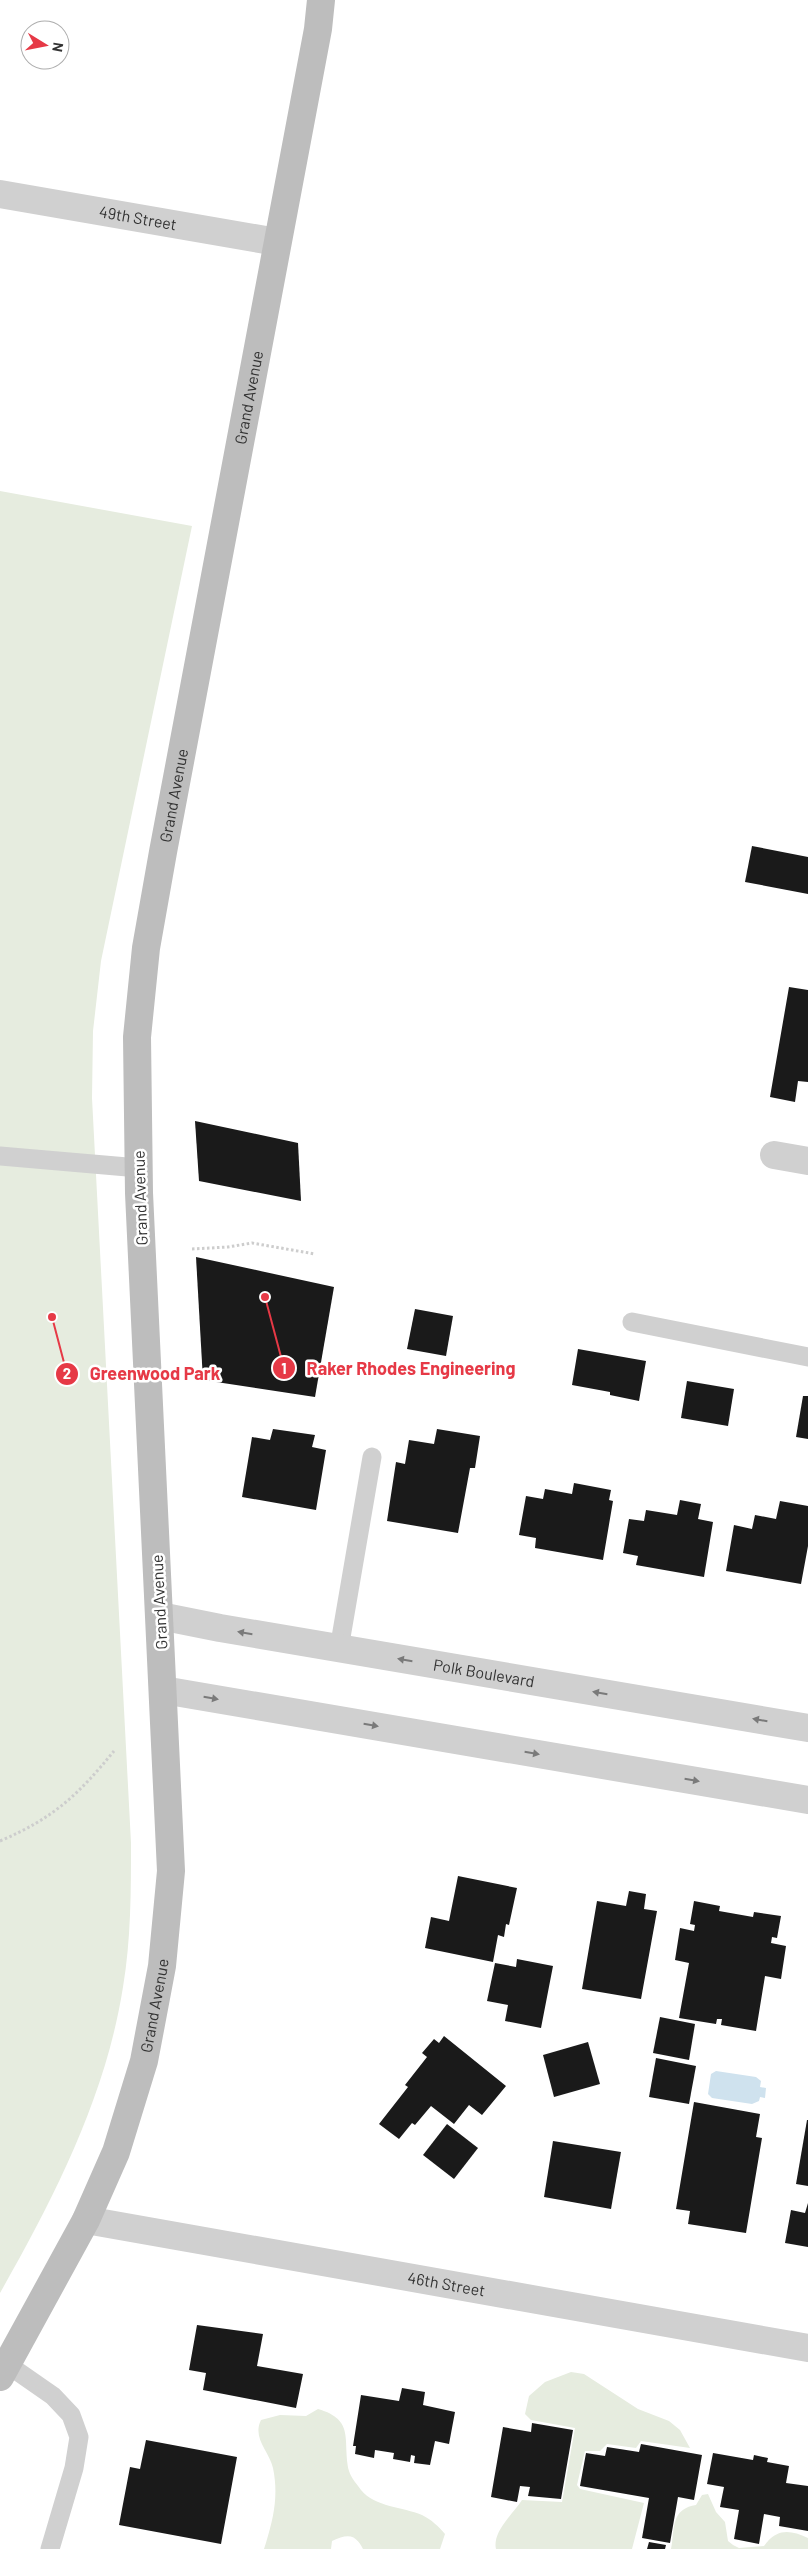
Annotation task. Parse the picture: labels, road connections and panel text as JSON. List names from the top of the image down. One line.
{"streets":{"main road":["Grand Avenue"],"street":["49th Street","Polk Boulevard","46th Street"]},"crossings":[["49th Street","Grand Avenue"],["Grand Avenue","Polk Boulevard"],["Grand Avenue","46th Street"]],"places":["Raker Rhodes Engineering","Greenwood Park"],"north":"right"}
